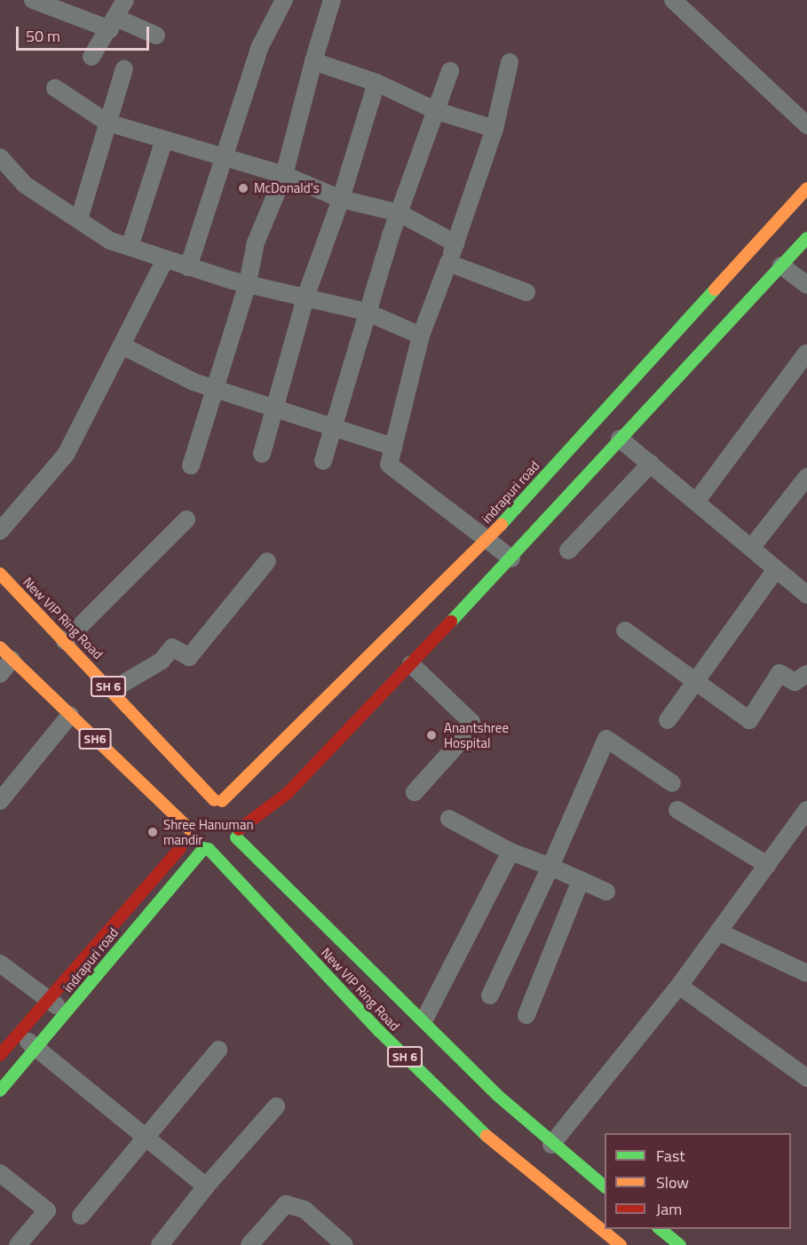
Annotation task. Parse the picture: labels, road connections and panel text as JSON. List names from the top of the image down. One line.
{"streets":{"main road":["indrapuri road","New VIP Ring Road","SH 6","SH6"]},"crossings":[["indrapuri road","New VIP Ring Road"],["indrapuri road","SH6"],["New VIP Ring Road","SH6"]],"places":["McDonald's","Anantshree Hospital","Shree Hanuman mandir"],"legend":["Fast","Slow","Jam"],"scale_bar":"50 m"}
